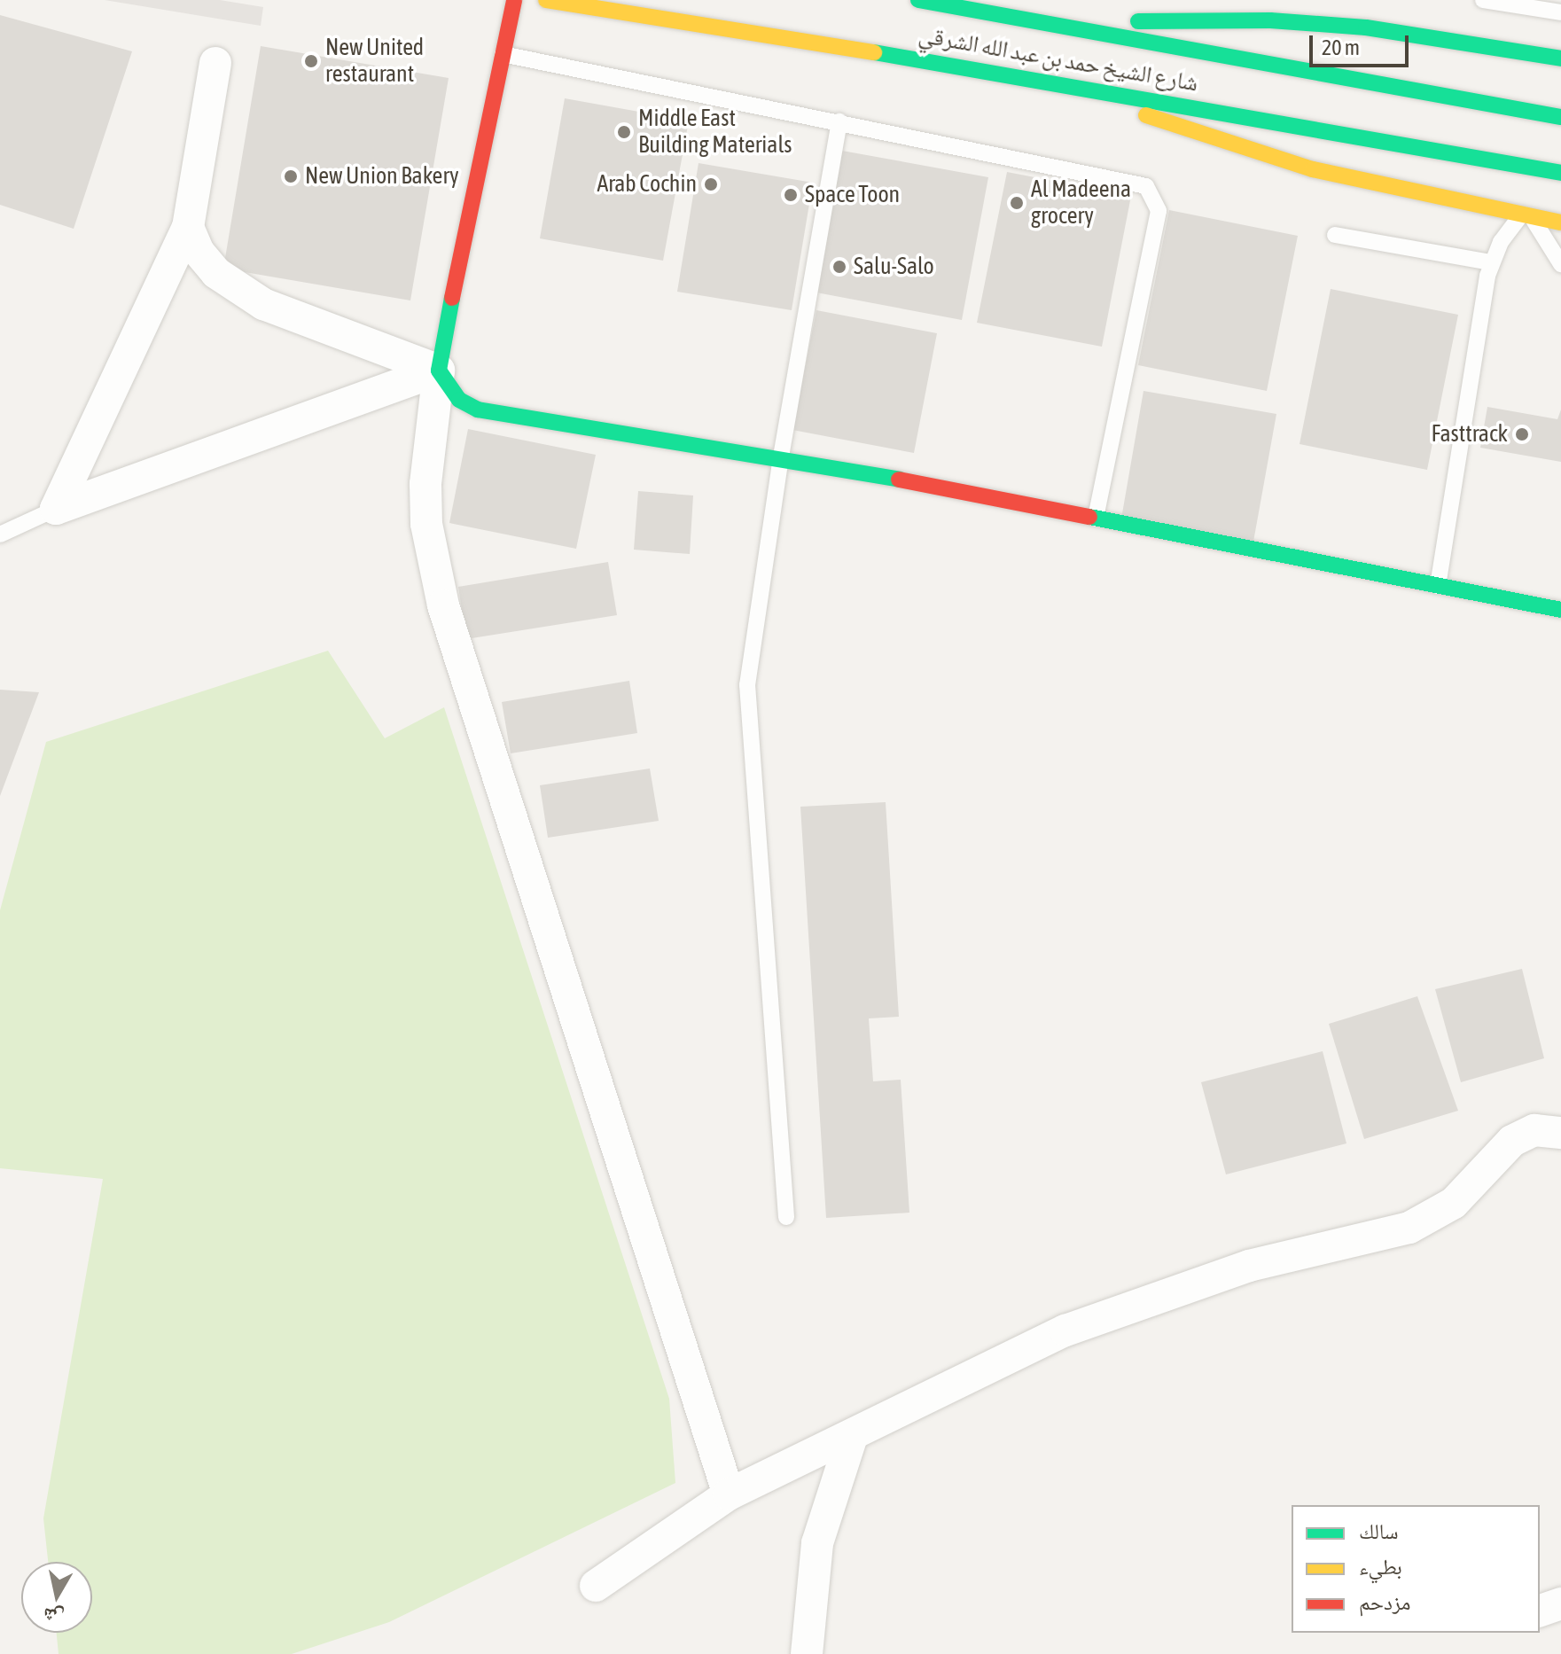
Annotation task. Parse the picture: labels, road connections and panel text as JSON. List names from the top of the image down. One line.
{"streets":{"main road":["شارع الشيخ حمد بن عبد الله الشرقي"]},"places":["New United restaurant","Middle East Building Materials","New Union Bakery","Arab Cochin","Space Toon","Al Madeena grocery","Salu-Salo","Fasttrack"],"legend":["سالك","بطيء","مزدحم"],"scale_bar":"20 m","north":"bottom"}
